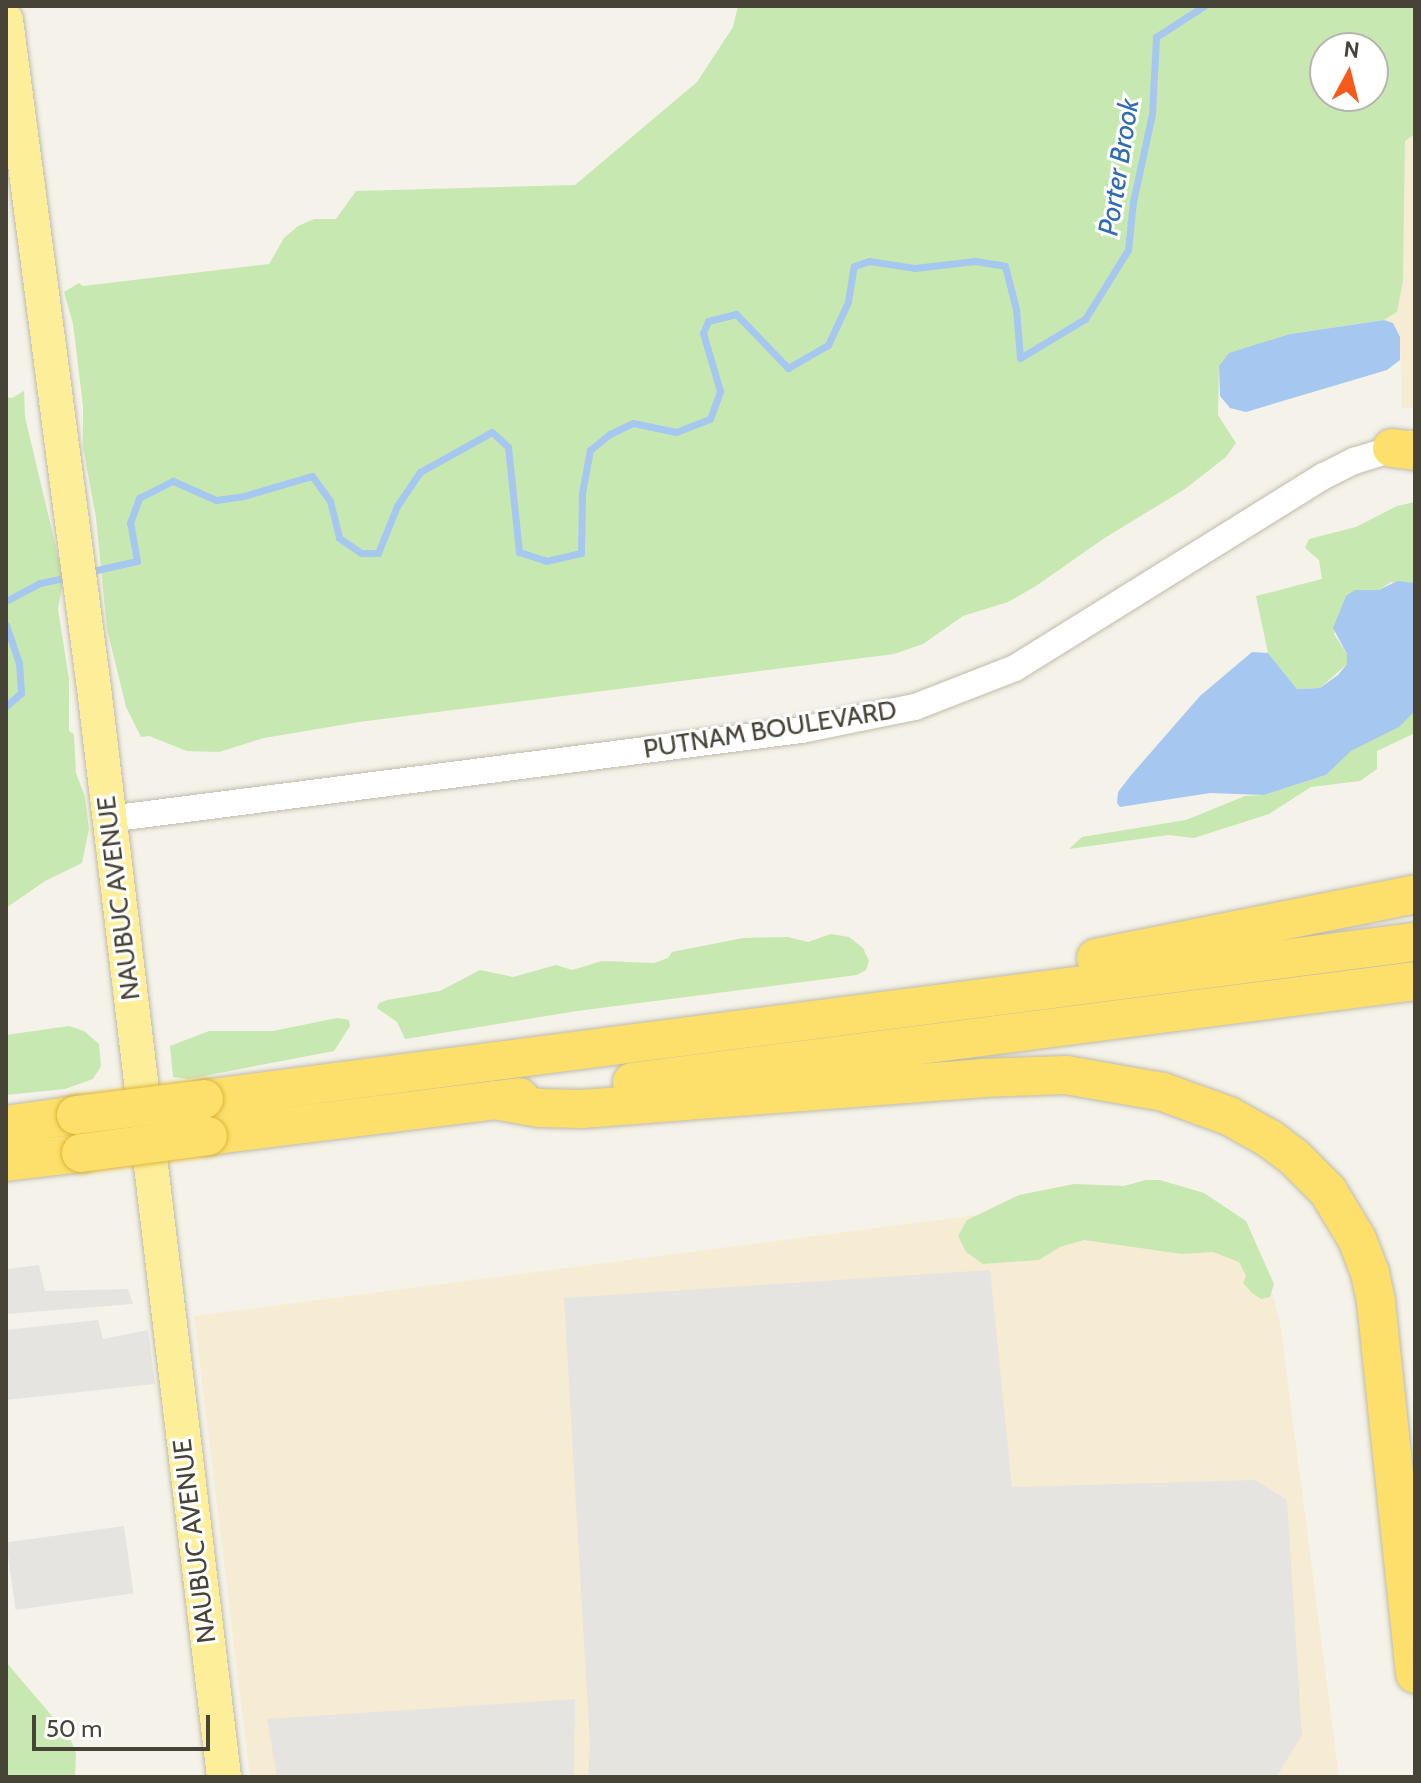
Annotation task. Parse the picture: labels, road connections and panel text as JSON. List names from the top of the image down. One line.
{"streets":{"main road":["NAUBUC AVENUE"],"street":["PUTNAM BOULEVARD"]},"crossings":[["PUTNAM BOULEVARD","NAUBUC AVENUE"]],"water":["Porter Brook"],"scale_bar":"50 m","north":"top"}
